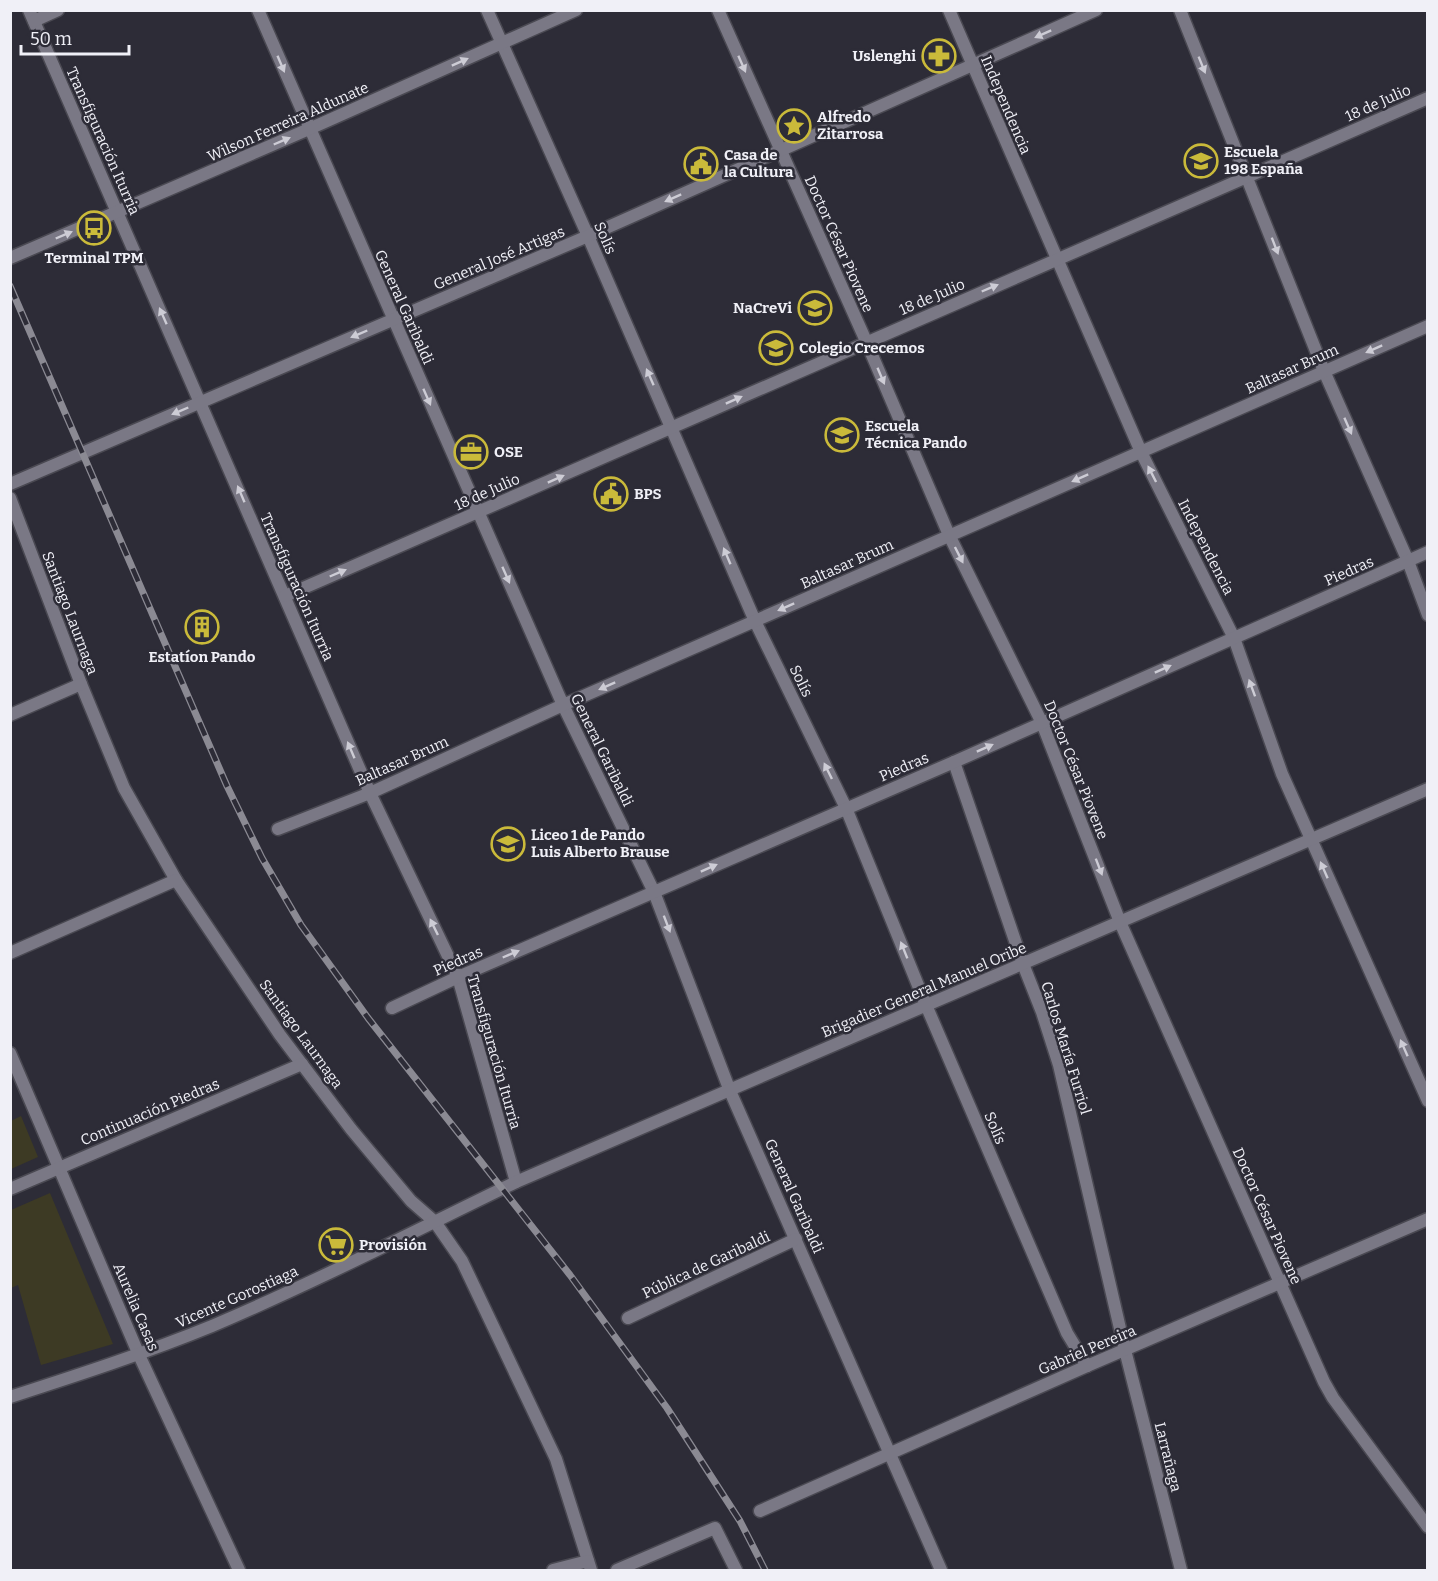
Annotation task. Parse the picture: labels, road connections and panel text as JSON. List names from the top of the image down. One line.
{"streets":{"street":["18 de Julio","Independencia","Wilson Ferreira Aldunate","Transfiguración Iturria","Solís","Doctor César Piovene","General José Artigas","General Garibaldi","Baltasar Brum","Piedras","Santiago Laurnaga","Brigadier General Manuel Oribe","Carlos María Furriol","Continuación Piedras","Pública de Garibaldi","Vicente Gorostiaga","Aurelia Casas","Gabriel Pereira","Larrañaga"]},"crossings":[["18 de Julio","Independencia"],["18 de Julio","Transfiguración Iturria"],["18 de Julio","Solís"],["18 de Julio","Doctor César Piovene"],["18 de Julio","General Garibaldi"],["Independencia","General José Artigas"],["Independencia","Baltasar Brum"],["Independencia","Piedras"],["Independencia","Brigadier General Manuel Oribe"],["Wilson Ferreira Aldunate","Transfiguración Iturria"],["Wilson Ferreira Aldunate","Solís"],["Wilson Ferreira Aldunate","General Garibaldi"],["Transfiguración Iturria","General José Artigas"],["Transfiguración Iturria","Baltasar Brum"],["Transfiguración Iturria","Piedras"],["Transfiguración Iturria","Brigadier General Manuel Oribe"],["Solís","General José Artigas"],["Solís","Baltasar Brum"],["Solís","Piedras"],["Solís","Brigadier General Manuel Oribe"],["Solís","Gabriel Pereira"],["Doctor César Piovene","General José Artigas"],["Doctor César Piovene","Baltasar Brum"],["Doctor César Piovene","Piedras"],["Doctor César Piovene","Brigadier General Manuel Oribe"],["Doctor César Piovene","Gabriel Pereira"],["General José Artigas","General Garibaldi"],["General Garibaldi","Baltasar Brum"],["General Garibaldi","Piedras"],["General Garibaldi","Brigadier General Manuel Oribe"],["General Garibaldi","Pública de Garibaldi"],["General Garibaldi","Gabriel Pereira"],["Piedras","Carlos María Furriol"],["Santiago Laurnaga","Brigadier General Manuel Oribe"],["Santiago Laurnaga","Continuación Piedras"],["Santiago Laurnaga","Vicente Gorostiaga"],["Brigadier General Manuel Oribe","Carlos María Furriol"],["Brigadier General Manuel Oribe","Vicente Gorostiaga"],["Carlos María Furriol","Gabriel Pereira"],["Carlos María Furriol","Larrañaga"],["Continuación Piedras","Aurelia Casas"],["Vicente Gorostiaga","Aurelia Casas"],["Gabriel Pereira","Larrañaga"]],"one_way":["18 de Julio","Independencia","Wilson Ferreira Aldunate","Transfiguración Iturria","Solís","Doctor César Piovene","General José Artigas","General Garibaldi","Baltasar Brum","Piedras"],"places":{"pharmacy":["Uslenghi"],"place":["Alfredo Zitarrosa"],"school or university":["Escuela 198 España","NaCreVi","Colegio Crecemos","Escuela Técnica Pando","Liceo 1 de Pando Luis Alberto Brause"],"public building":["Casa de la Cultura","BPS"],"bus stop":["Terminal TPM"],"office":["OSE"],"building":["Estatíon Pando"],"supermarket":["Provisión"]},"scale_bar":"50 m"}
